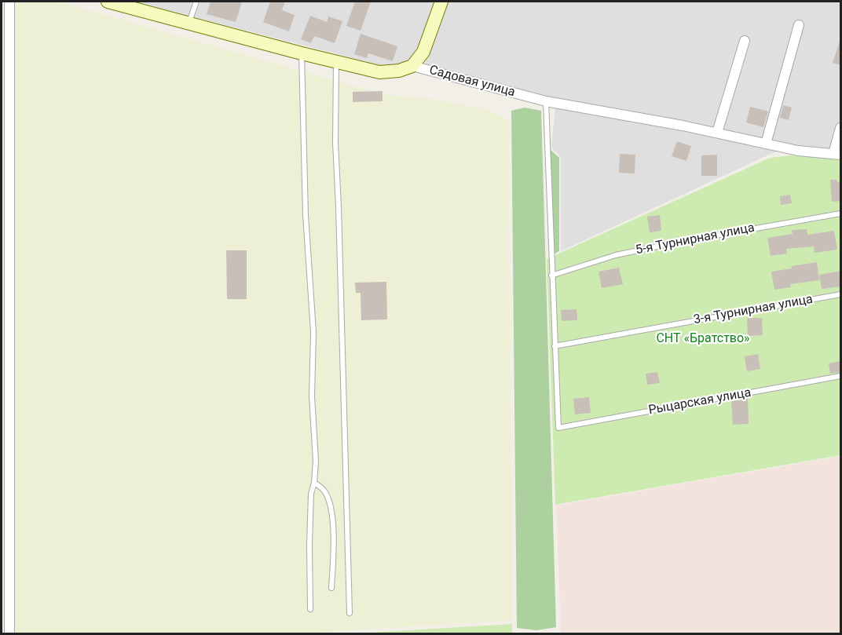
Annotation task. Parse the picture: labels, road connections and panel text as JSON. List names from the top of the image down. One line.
{"streets":{"street":["Садовая улица"],"lane":["5-я Турнирная улица","3-я Турнирная улица","Рыцарская улица"]},"crossings":[["3-я Турнирная улица","Рыцарская улица"]],"parks":["СНТ «Братство»"]}
